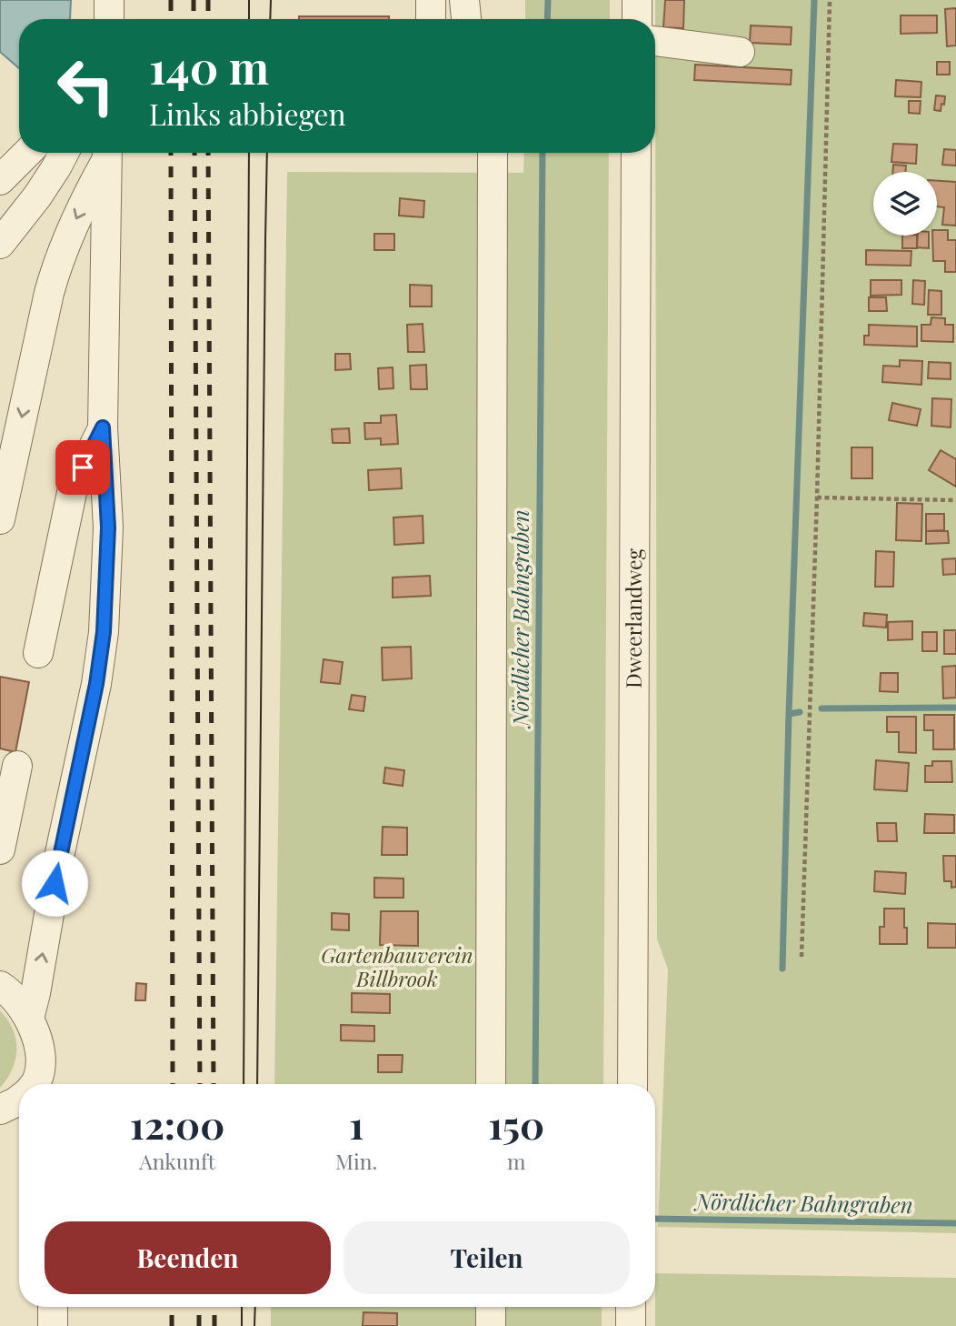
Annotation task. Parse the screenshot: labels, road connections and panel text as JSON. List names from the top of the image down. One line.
{"streets":{"street":["Dweerlandweg"]},"water":["Nördlicher Bahngraben"],"parks":["Gartenbauverein Billbrook"],"page":{"turn":["140 m","Links abbiegen"],"eta":["12:00","Ankunft","1","Min.","150","m"],"buttons":["Beenden","Teilen"]}}
